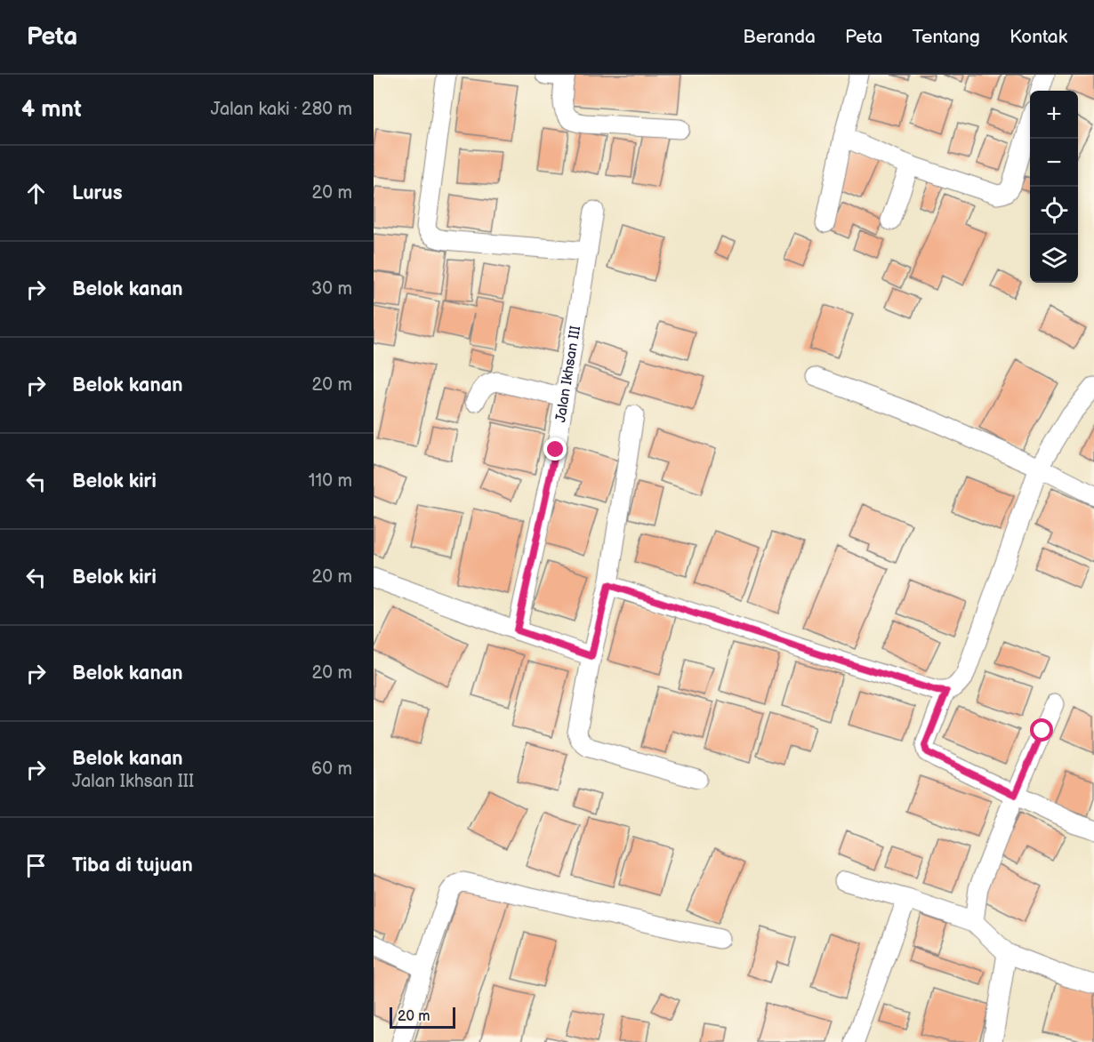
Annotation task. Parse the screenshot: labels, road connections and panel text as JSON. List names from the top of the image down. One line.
{"streets":{"street":["Jalan Ikhsan III"]},"scale_bar":"20 m","page":{"header":"Peta","nav":["Beranda","Peta","Tentang","Kontak"],"heading":["4 mnt","Jalan kaki · 280 m"],"map_buttons":["+","−"],"list":[["Lurus","20 m"],["Belok kanan","30 m"],["Belok kanan","20 m"],["Belok kiri","110 m"],["Belok kiri","20 m"],["Belok kanan","20 m"],["Belok kanan","Jalan Ikhsan III","60 m"],"Tiba di tujuan"],"scale":"20 m"}}
